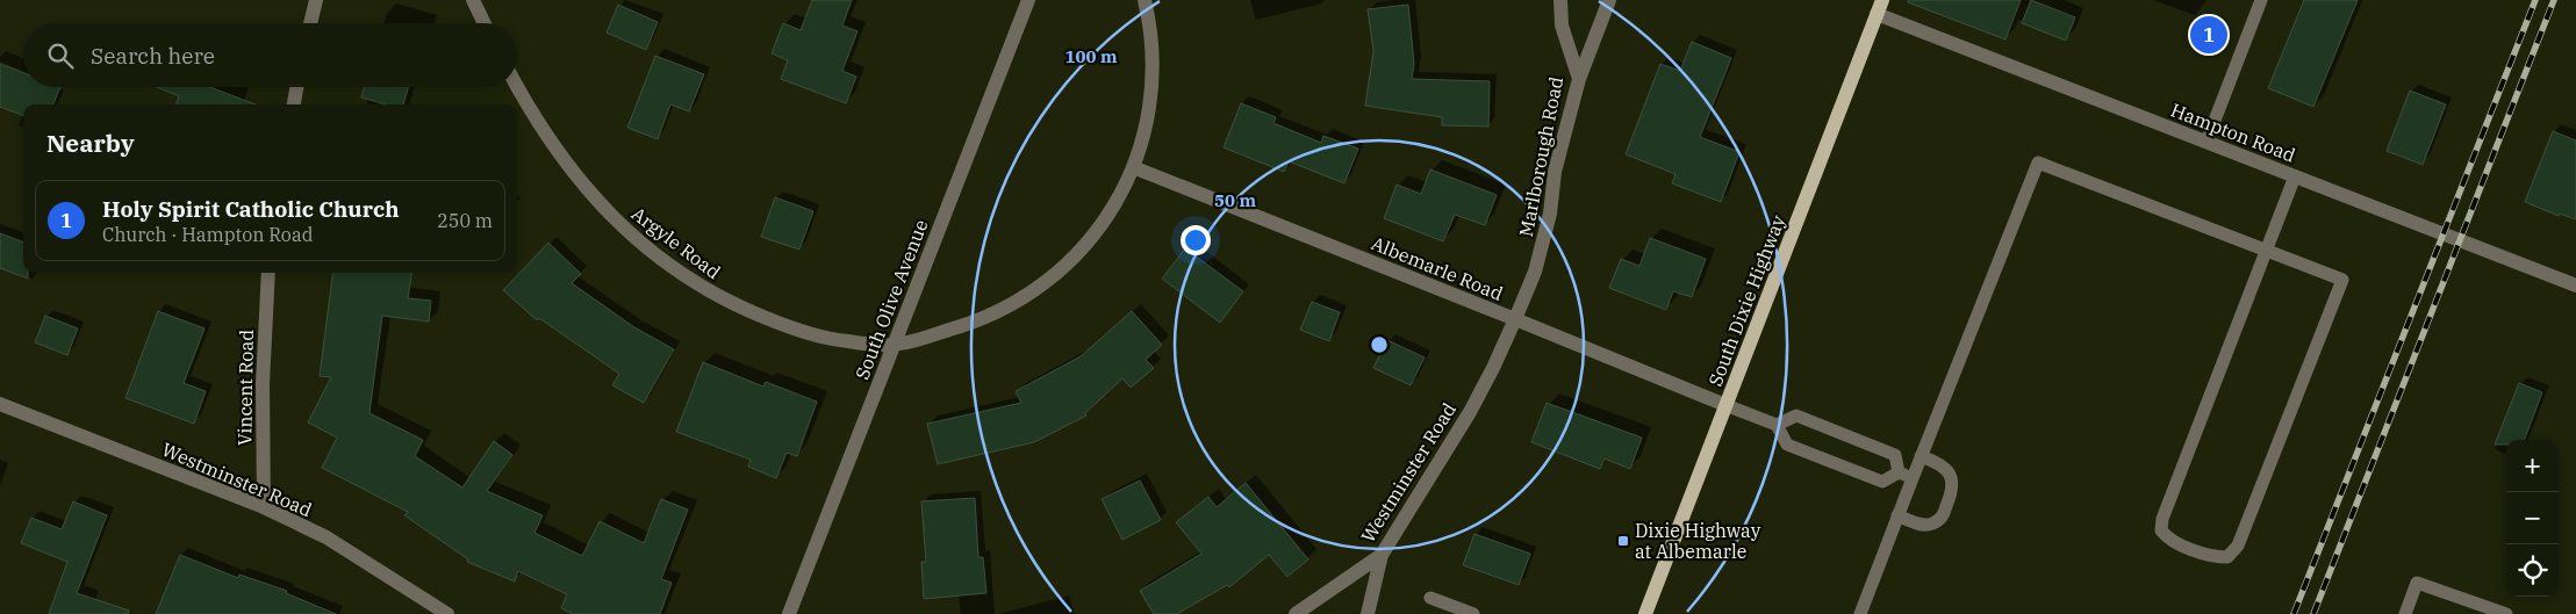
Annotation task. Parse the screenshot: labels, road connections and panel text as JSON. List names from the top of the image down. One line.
{"streets":{"main road":["South Dixie Highway"],"street":["Hampton Road","Marlborough Road","Argyle Road","Albemarle Road","South Olive Avenue","Vincent Road","Westminster Road"]},"crossings":[["Hampton Road","South Dixie Highway"],["Marlborough Road","Albemarle Road"],["Marlborough Road","Westminster Road"],["Argyle Road","Albemarle Road"],["Argyle Road","South Olive Avenue"],["Albemarle Road","South Dixie Highway"],["Albemarle Road","Westminster Road"],["Vincent Road","Westminster Road"]],"places":{"transit":["Dixie Highway at Albemarle"]},"page":{"pins":"1","search":"Search here","heading":"Nearby","list":[{"mark":"1","name":"Holy Spirit Catholic Church","note":"Church · Hampton Road","value":"250 m"}],"map_buttons":["+","−"]},"rings":["100 m","50 m"]}
